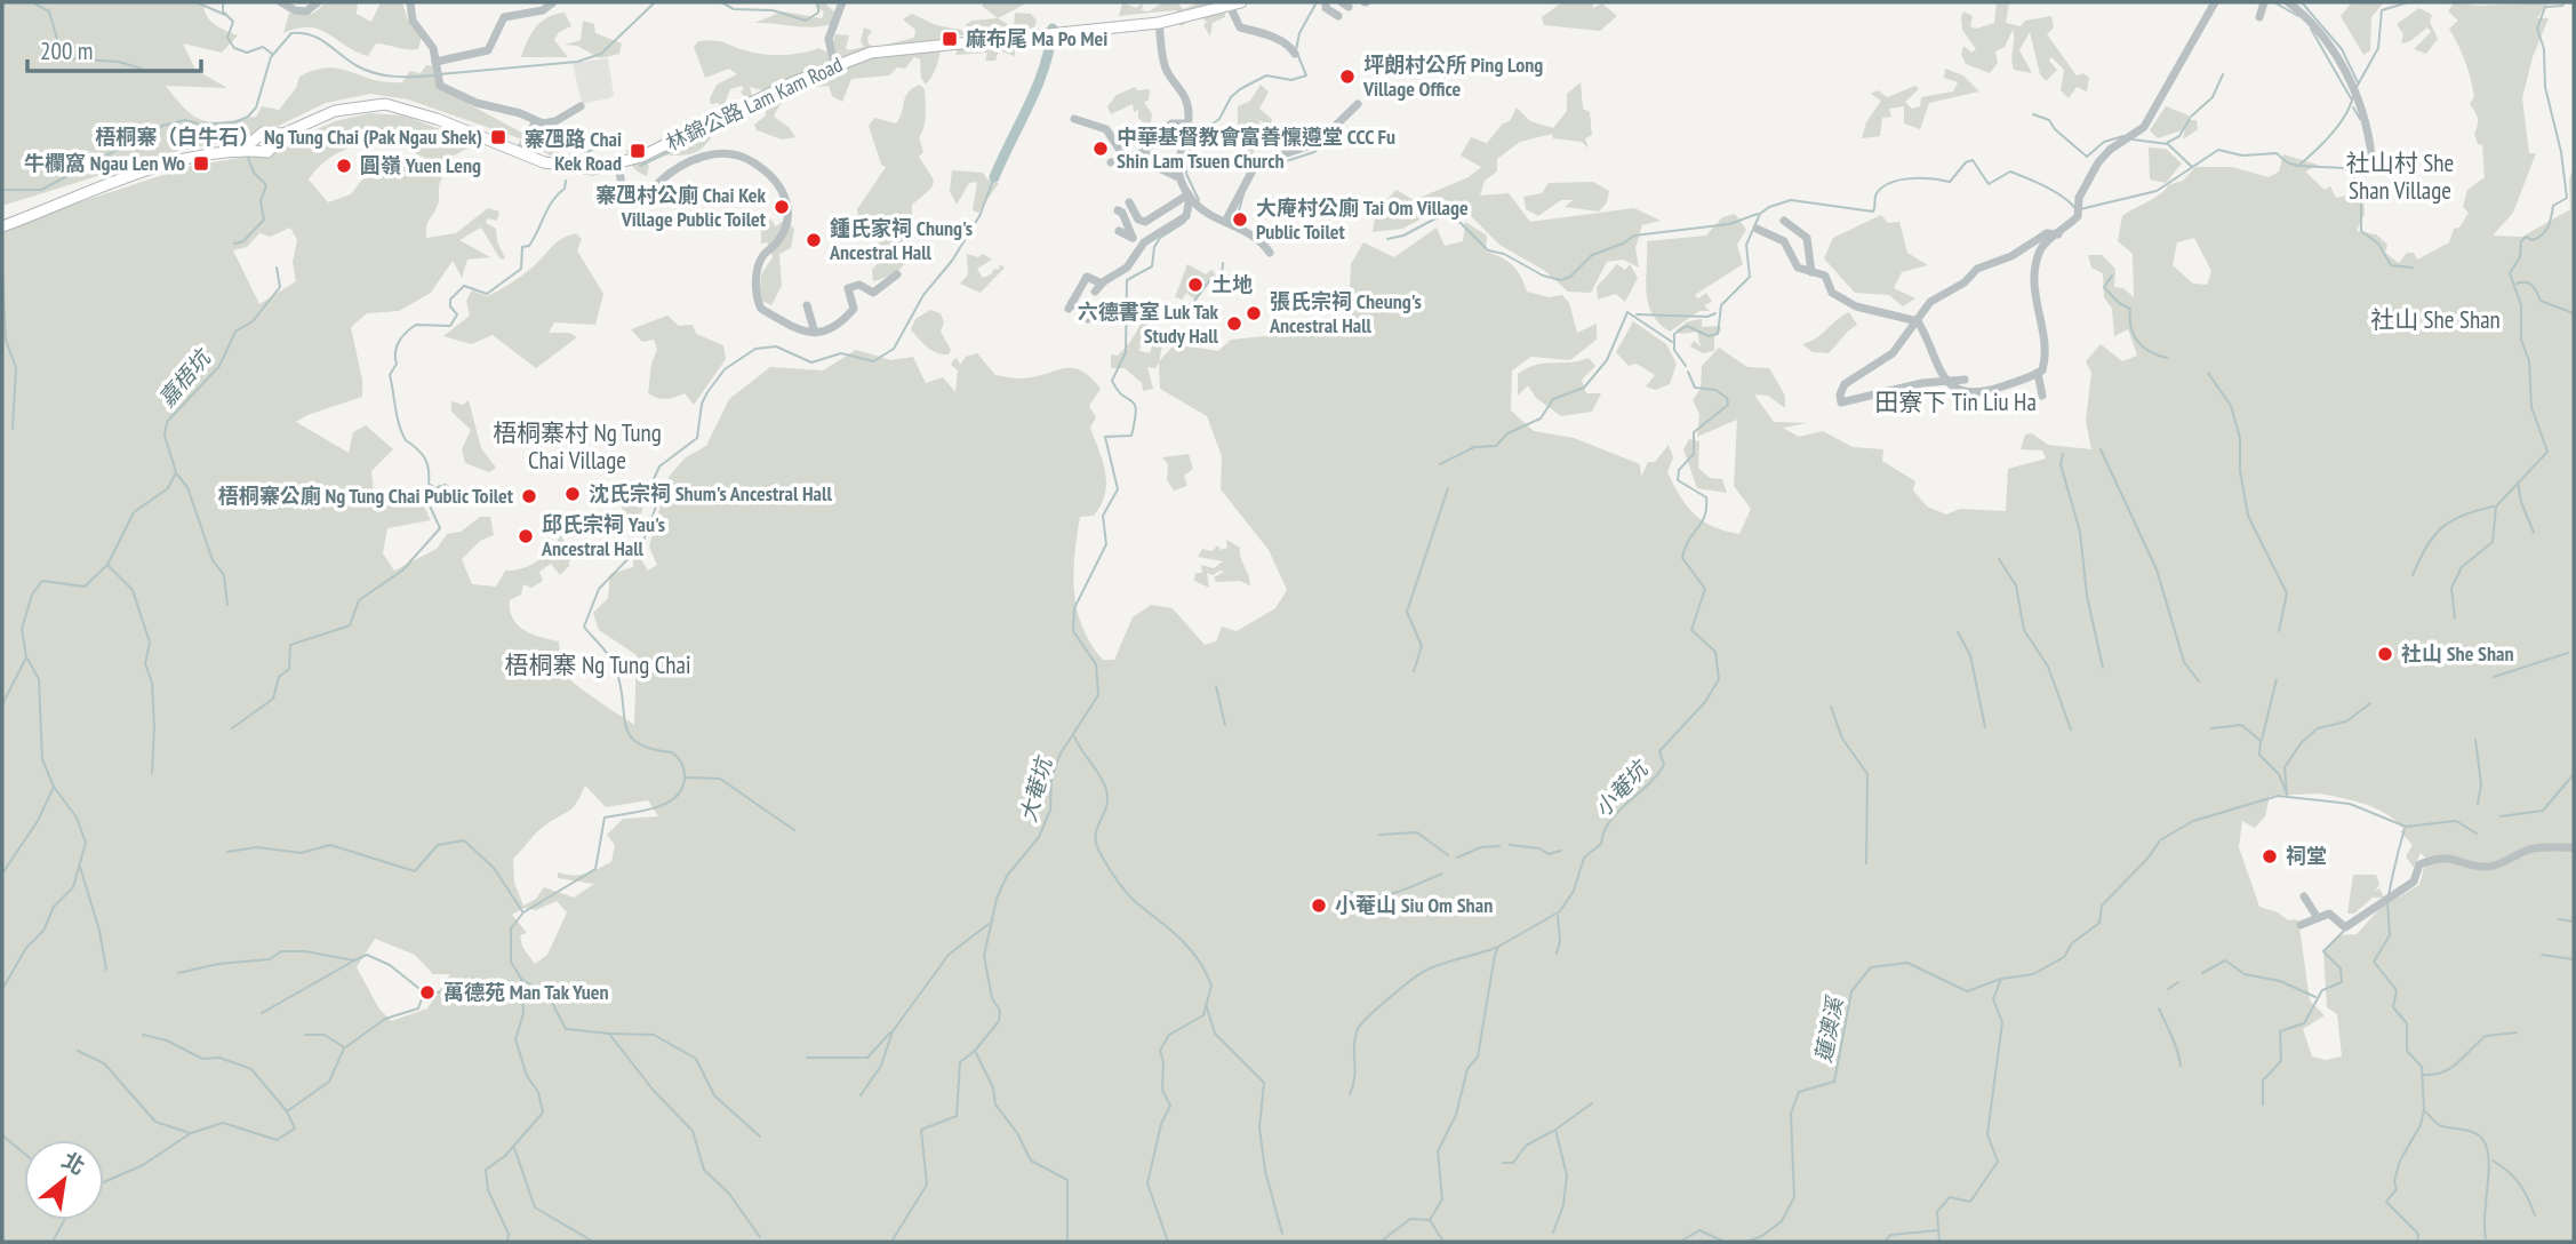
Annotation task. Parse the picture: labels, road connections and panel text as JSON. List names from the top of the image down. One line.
{"streets":{"main road":["林錦公路 Lam Kam Road"]},"districts":["社山村 She Shan Village","社山 She Shan","田寮下 Tin Liu Ha","梧桐寨村 Ng Tung Chai Village","梧桐寨 Ng Tung Chai"],"water":["嘉梧坑","小菴坑","大菴坑","蓮澳溪"],"places":{"transit":["麻布尾 Ma Po Mei","梧桐寨（白牛石） Ng Tung Chai (Pak Ngau Shek)","寨乪路 Chai Kek Road","牛欄窩 Ngau Len Wo"],"other":["坪朗村公所 Ping Long Village Office","中華基督教會富善懍遵堂 CCC Fu Shin Lam Tsuen Church","圓嶺 Yuen Leng","寨乪村公廁 Chai Kek Village Public Toilet","大庵村公廁 Tai Om Village Public Toilet","鍾氏家祠 Chung's Ancestral Hall","土地","張氏宗祠 Cheung's Ancestral Hall","六德書室 Luk Tak Study Hall","沈氏宗祠 Shum's Ancestral Hall","梧桐寨公廁 Ng Tung Chai Public Toilet","邱氏宗祠 Yau's Ancestral Hall","社山 She Shan","祠堂","小菴山 Siu Om Shan","萬德苑 Man Tak Yuen"]},"scale_bar":"200 m","north":"top right"}
